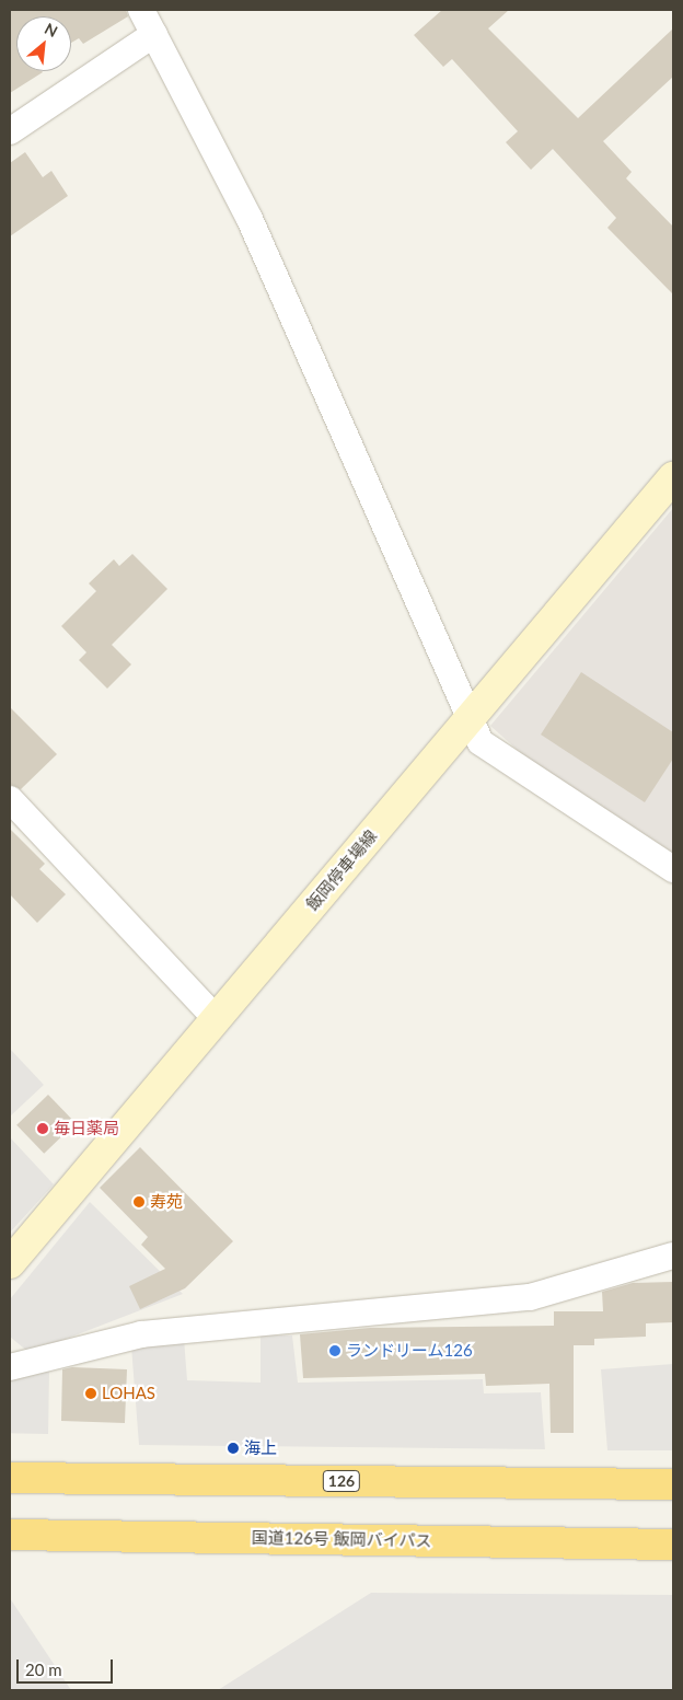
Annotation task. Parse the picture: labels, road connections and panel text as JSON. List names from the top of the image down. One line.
{"streets":{"highway":["126","国道126号 飯岡バイパス"],"main road":["飯岡停車場線"]},"places":["毎日薬局","寿苑","ランドリーム126","LOHAS","海上"],"scale_bar":"20 m","north":"top right"}
